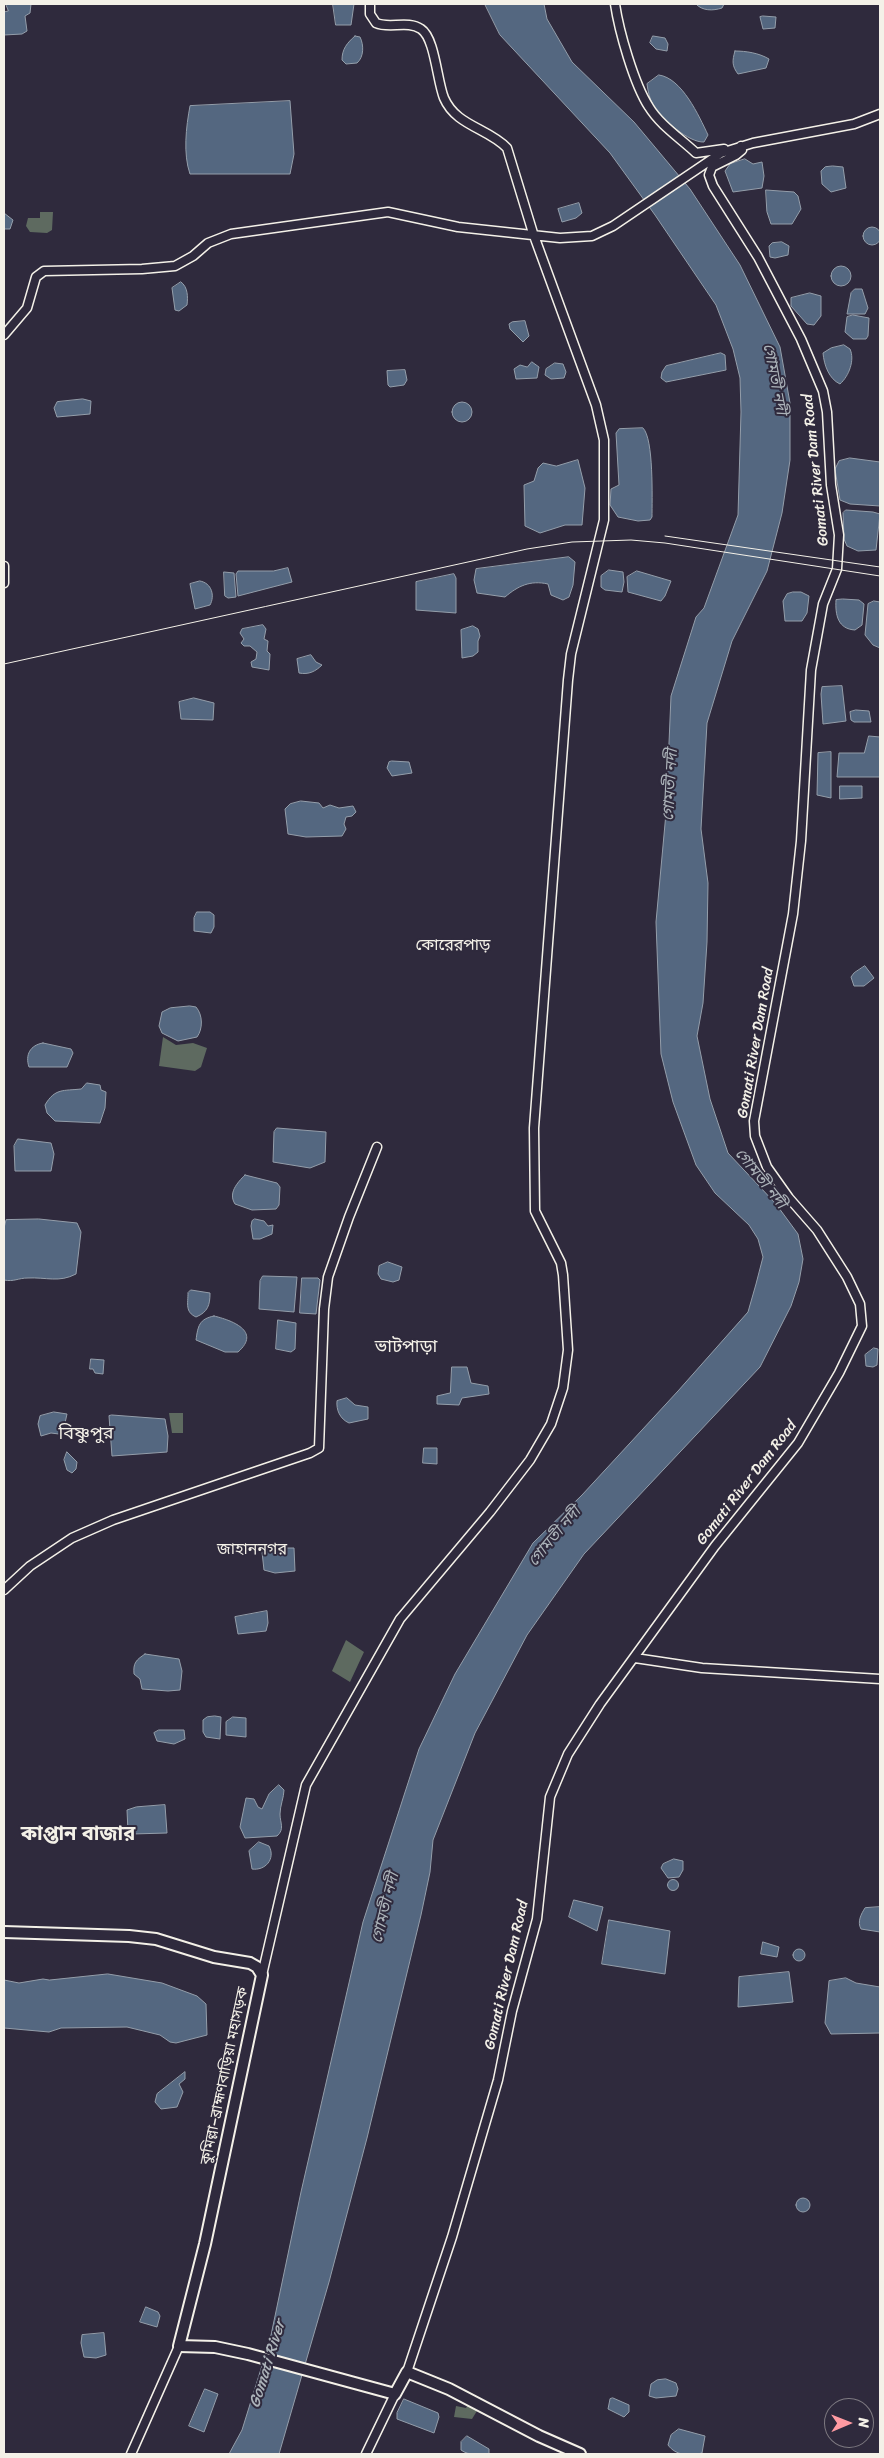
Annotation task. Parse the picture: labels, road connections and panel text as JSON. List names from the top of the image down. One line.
{"streets":{"highway":["কুমিল্লা–ব্রাহ্মণবাড়িয়া মহাসড়ক"],"main road":["Gomati River Dam Road"]},"districts":["কোরেরপাড়","ভাটপাড়া","বিষ্ণুপুর","জাহাননগর","কাপ্তান বাজার"],"water":["গোমতী নদী","Gomati River"],"north":"right"}
